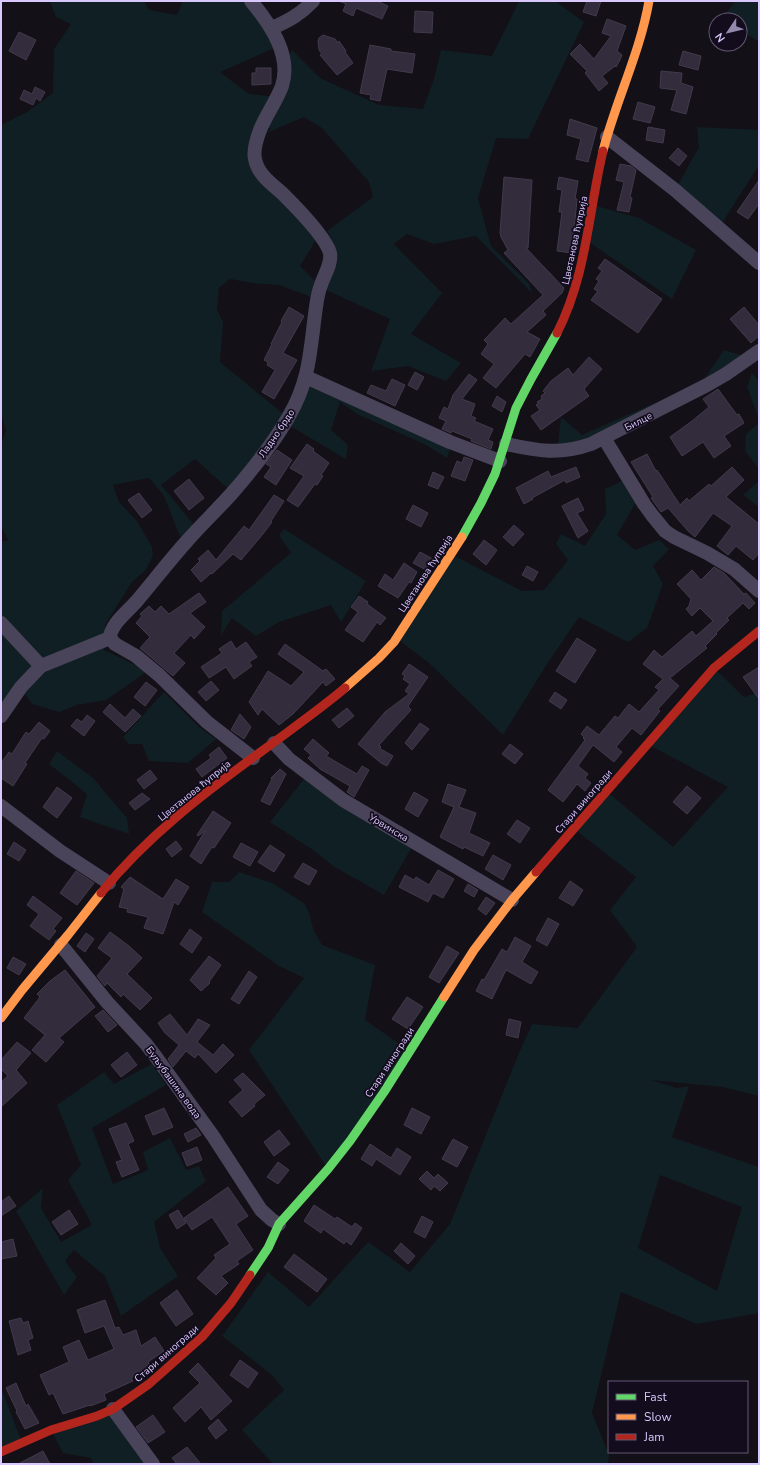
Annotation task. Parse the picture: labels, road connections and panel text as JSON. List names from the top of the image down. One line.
{"streets":{"street":["Цветанова ћуприја","Билце","Ладно брдо","Стари виногради","Урвинска","Буљубашина вода"]},"crossings":[["Цветанова ћуприја","Билце"],["Цветанова ћуприја","Урвинска"],["Цветанова ћуприја","Буљубашина вода"],["Стари виногради","Урвинска"],["Стари виногради","Буљубашина вода"]],"legend":["Fast","Slow","Jam"],"north":"bottom left"}
